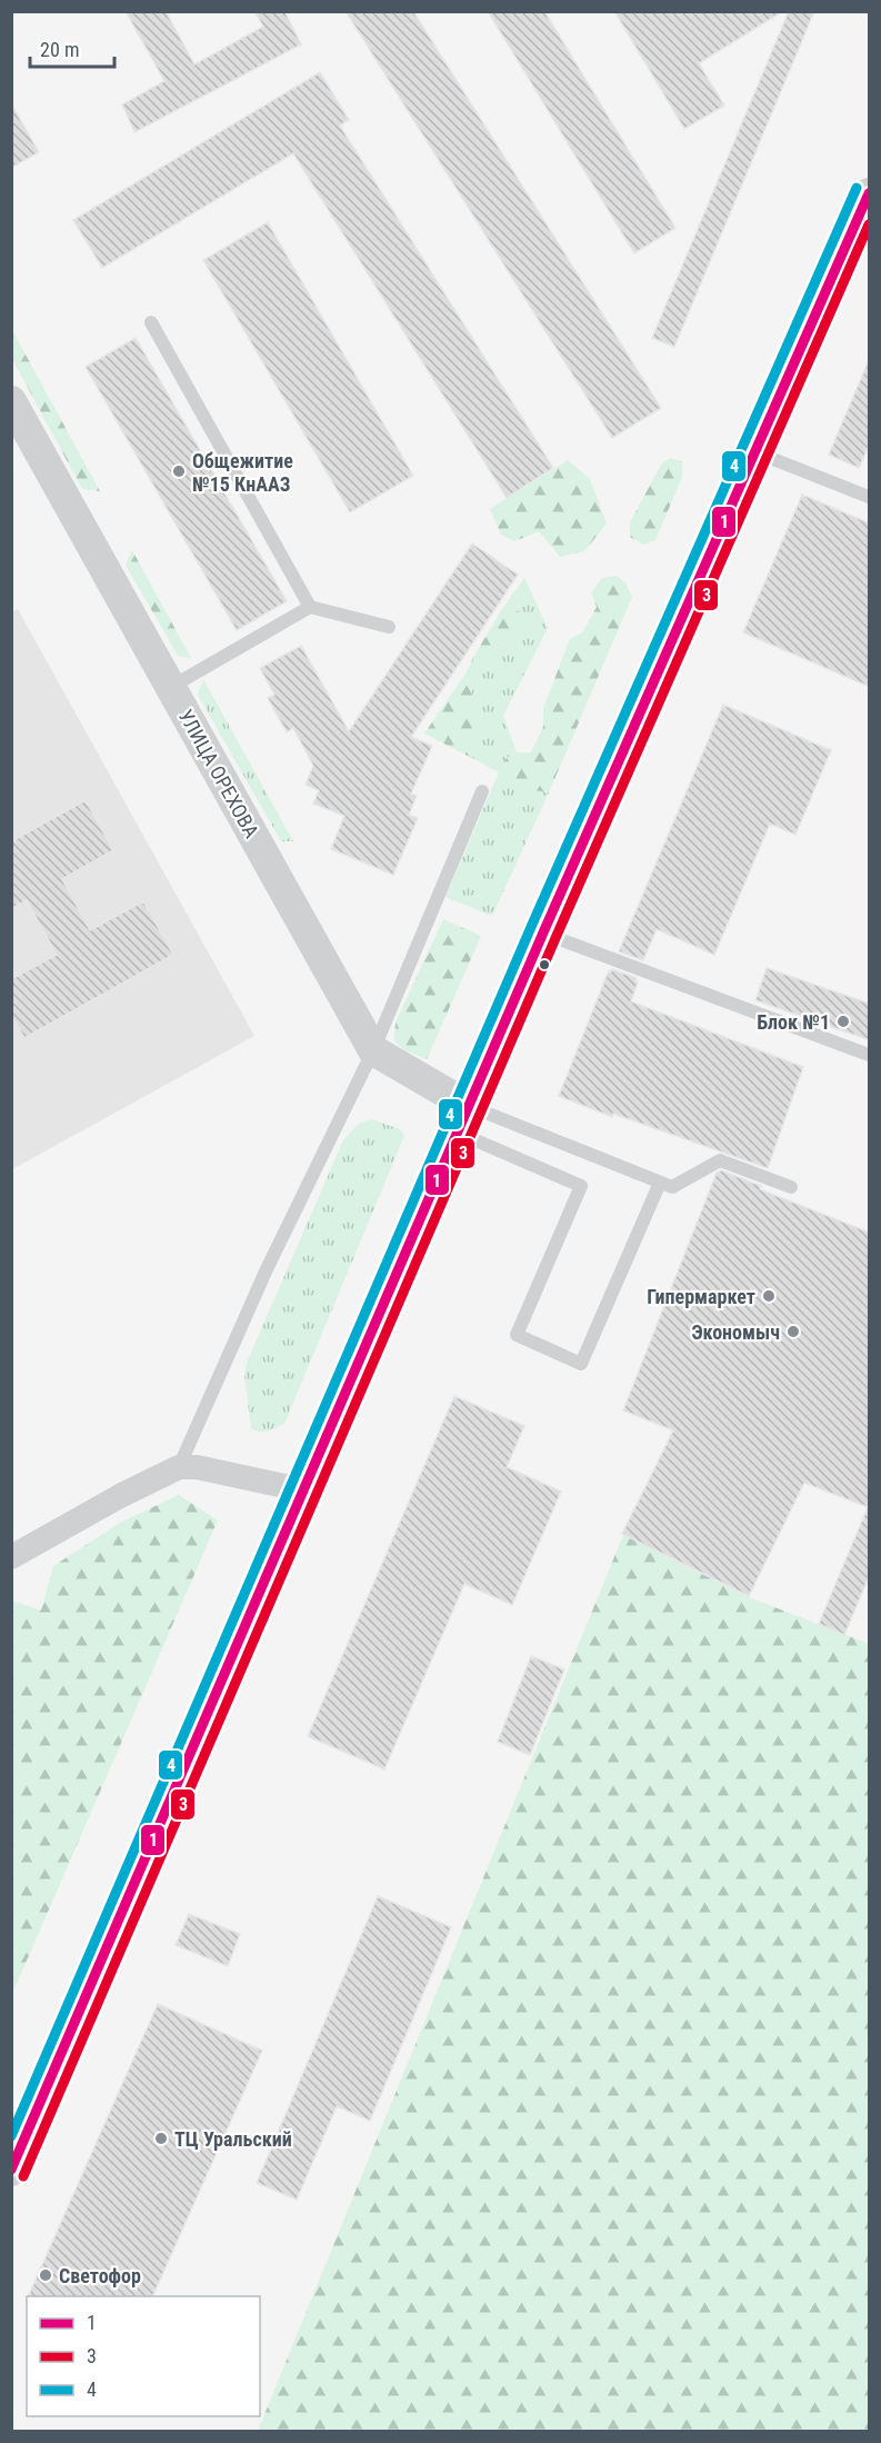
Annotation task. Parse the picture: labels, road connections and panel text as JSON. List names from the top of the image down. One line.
{"streets":{"street":["УЛИЦА ОРЕХОВА"]},"places":["Общежитие №15 КнААЗ","Блок №1","Гипермаркет","Экономыч","ТЦ Уральский","Светофор"],"lines":["transit line 4","transit line 1","transit line 3"],"legend":["1","3","4"],"scale_bar":"20 m"}
